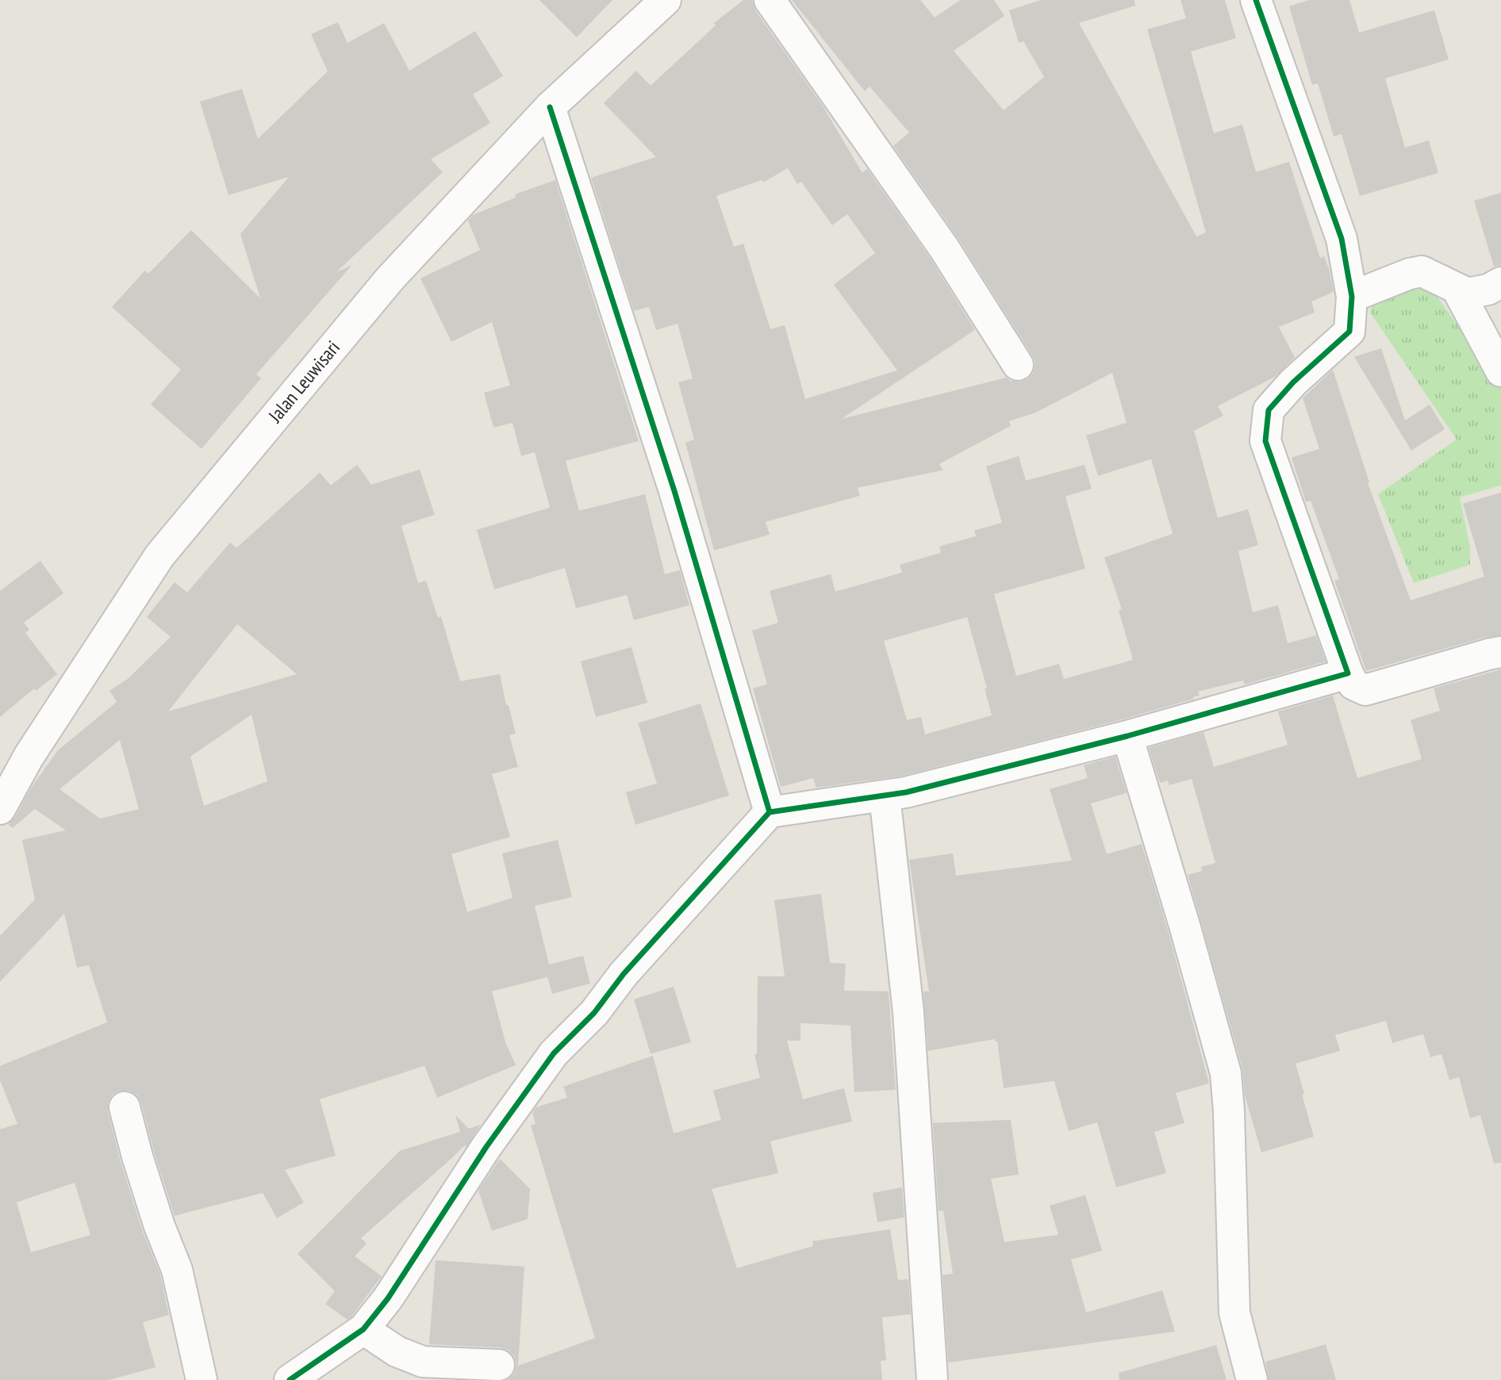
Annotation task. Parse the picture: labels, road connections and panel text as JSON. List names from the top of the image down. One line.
{"streets":{"street":["Jalan Leuwisari"]}}
